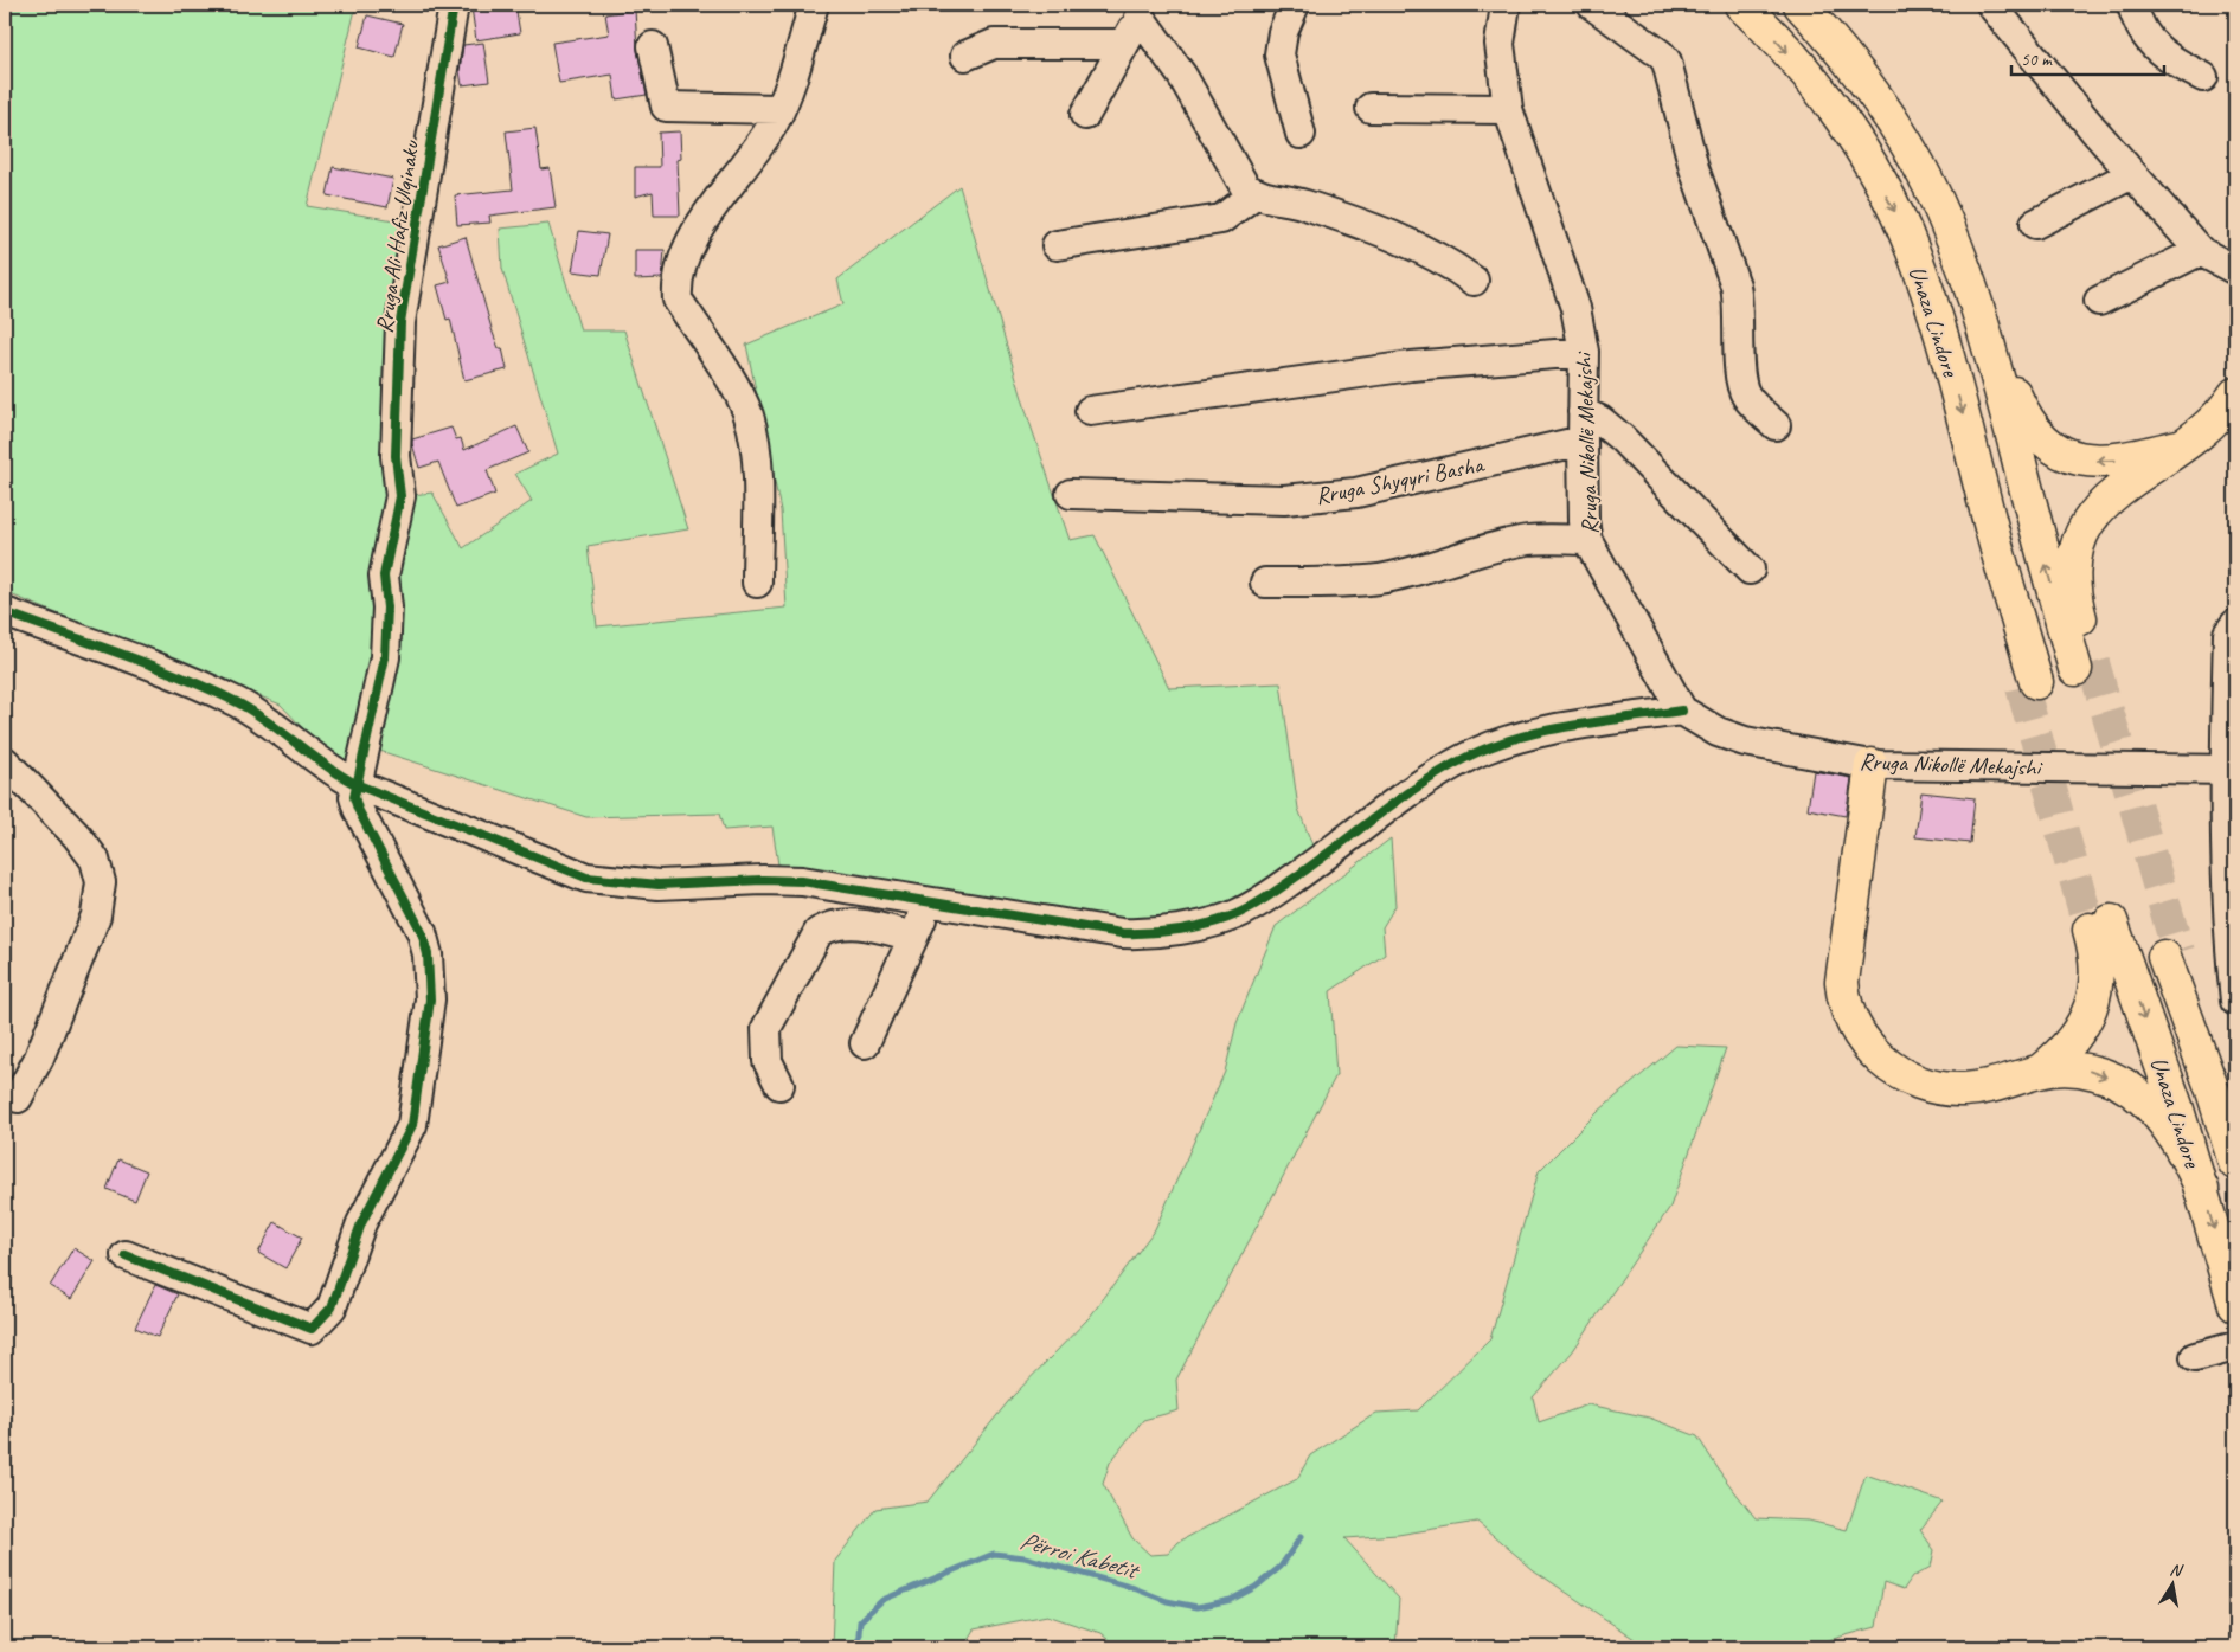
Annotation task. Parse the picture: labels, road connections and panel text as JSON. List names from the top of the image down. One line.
{"streets":{"highway":["Unaza Lindore"],"street":["Rruga Ali Hafiz Ulqinaku","Rruga Nikollë Mekajshi","Rruga Shyqyri Basha"]},"crossings":[["Rruga Nikollë Mekajshi","Rruga Shyqyri Basha"]],"water":["Përroi Kabetit"],"scale_bar":"50 m","north":"top"}
